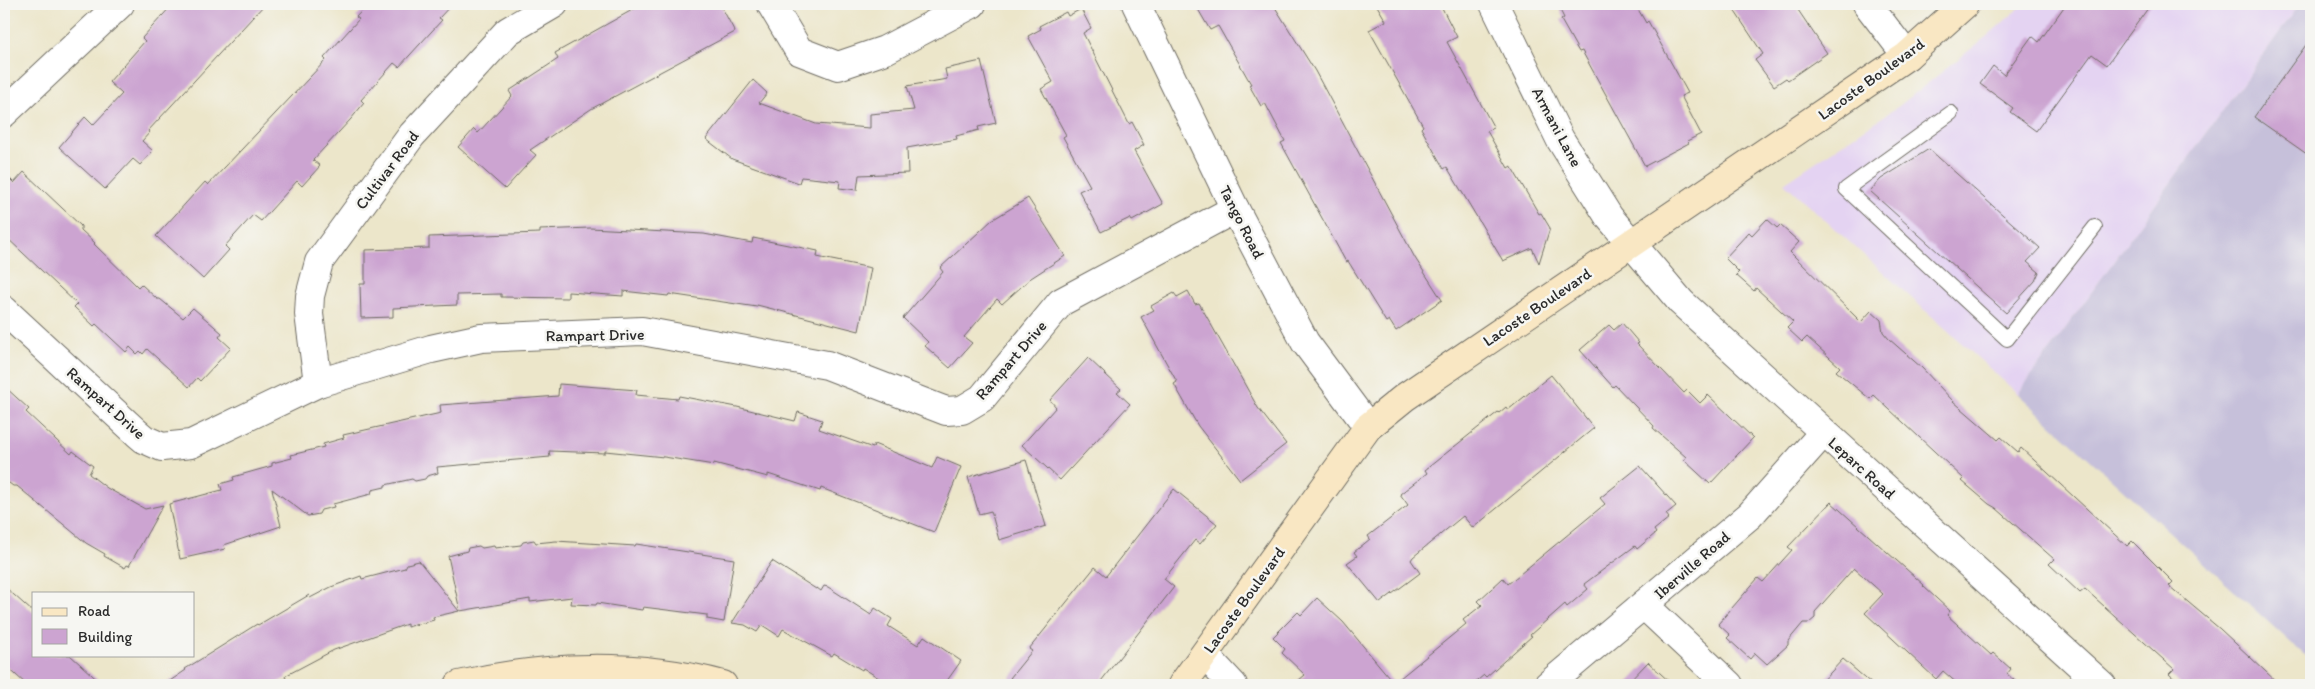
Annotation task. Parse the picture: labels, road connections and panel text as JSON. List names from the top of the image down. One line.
{"streets":{"street":["Lacoste Boulevard","Armani Lane","Cultivar Road","Tango Road","Rampart Drive","Leparc Road","Iberville Road"]},"crossings":[["Lacoste Boulevard","Armani Lane"],["Lacoste Boulevard","Tango Road"],["Lacoste Boulevard","Leparc Road"],["Armani Lane","Leparc Road"],["Cultivar Road","Rampart Drive"],["Tango Road","Rampart Drive"],["Leparc Road","Iberville Road"]],"legend":["Road","Building"]}
